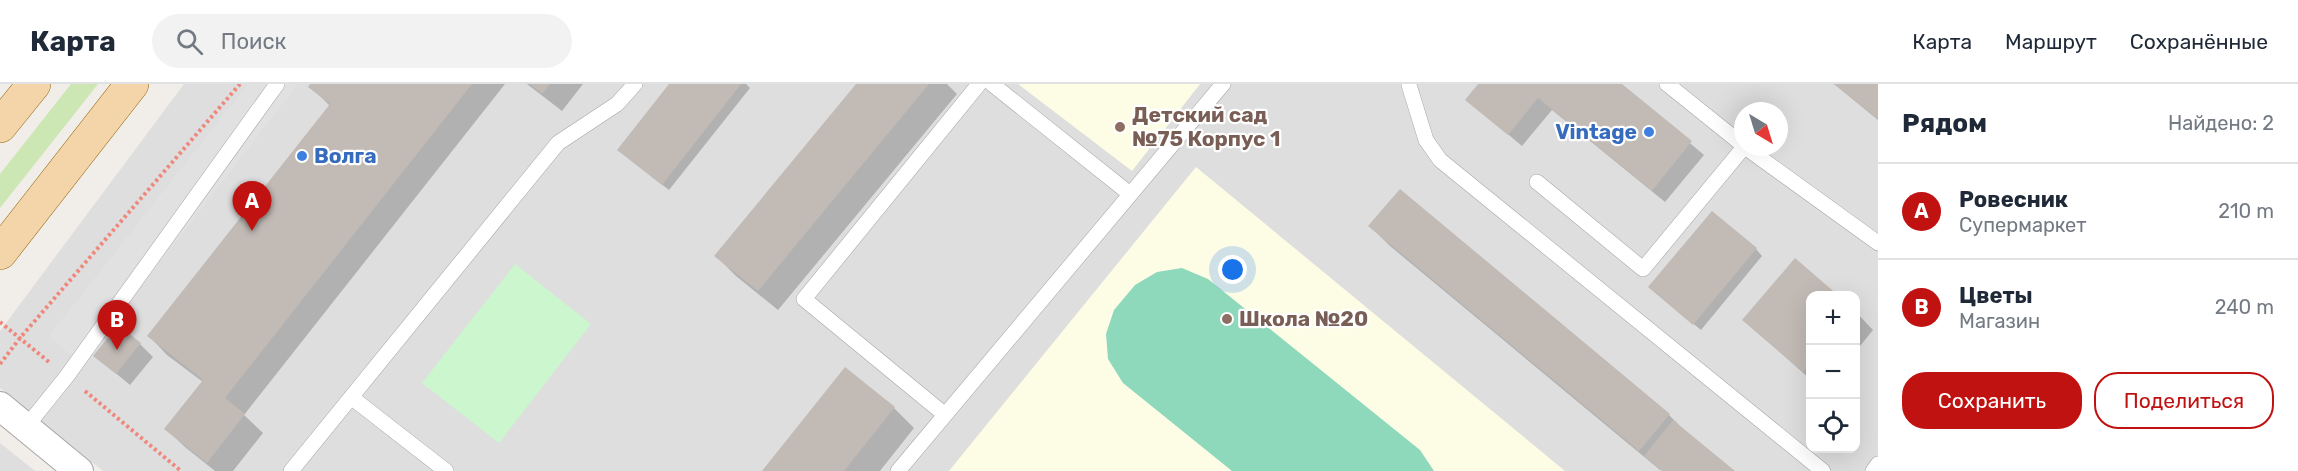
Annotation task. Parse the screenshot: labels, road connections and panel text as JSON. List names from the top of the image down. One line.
{"places":["Детский сад №75 Корпус 1","Vintage","Волга","Школа №20"],"north":"bottom right","page":{"header":"Карта","search":"Поиск","nav":["Карта","Маршрут","Сохранённые"],"heading":["Рядом","Найдено: 2"],"list":[{"mark":"A","name":"Ровесник","note":"Супермаркет","value":"210 m"},{"mark":"B","name":"Цветы","note":"Магазин","value":"240 m"}],"pins":["A","B"],"map_buttons":["+","−"],"buttons":["Сохранить","Поделиться"]}}
